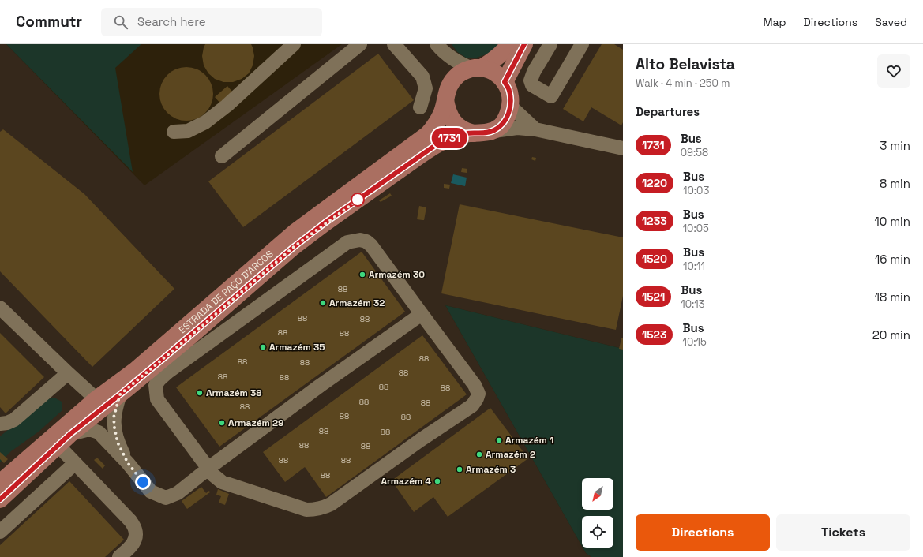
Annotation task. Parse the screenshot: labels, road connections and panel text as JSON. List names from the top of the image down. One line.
{"streets":{"main road":["ESTRADA DE PAÇO D'ARCOS"]},"places":["Armazém 30","Armazém 32","Armazém 35","Armazém 38","Armazém 29","Armazém 1","Armazém 2","Armazém 3","Armazém 4"],"lines":["bus line 1731"],"house_numbers":["88","88","88","88","88","88","88","88","88","88","88","88","88","88","88","88","88","88","88","88","88","88","88","88","88"],"north":"bottom left","page":{"header":"Commutr","search":"Search here","nav":["Map","Directions","Saved"],"on_map":"1731","heading":[["Alto Belavista","Walk · 4 min · 250 m"],"Departures"],"list":[{"mark":"1731","name":"Bus","note":"09:58","value":"3 min"},{"mark":"1220","name":"Bus","note":"10:03","value":"8 min"},{"mark":"1233","name":"Bus","note":"10:05","value":"10 min"},{"mark":"1520","name":"Bus","note":"10:11","value":"16 min"},{"mark":"1521","name":"Bus","note":"10:13","value":"18 min"},{"mark":"1523","name":"Bus","note":"10:15","value":"20 min"}],"buttons":["Directions","Tickets"]}}
